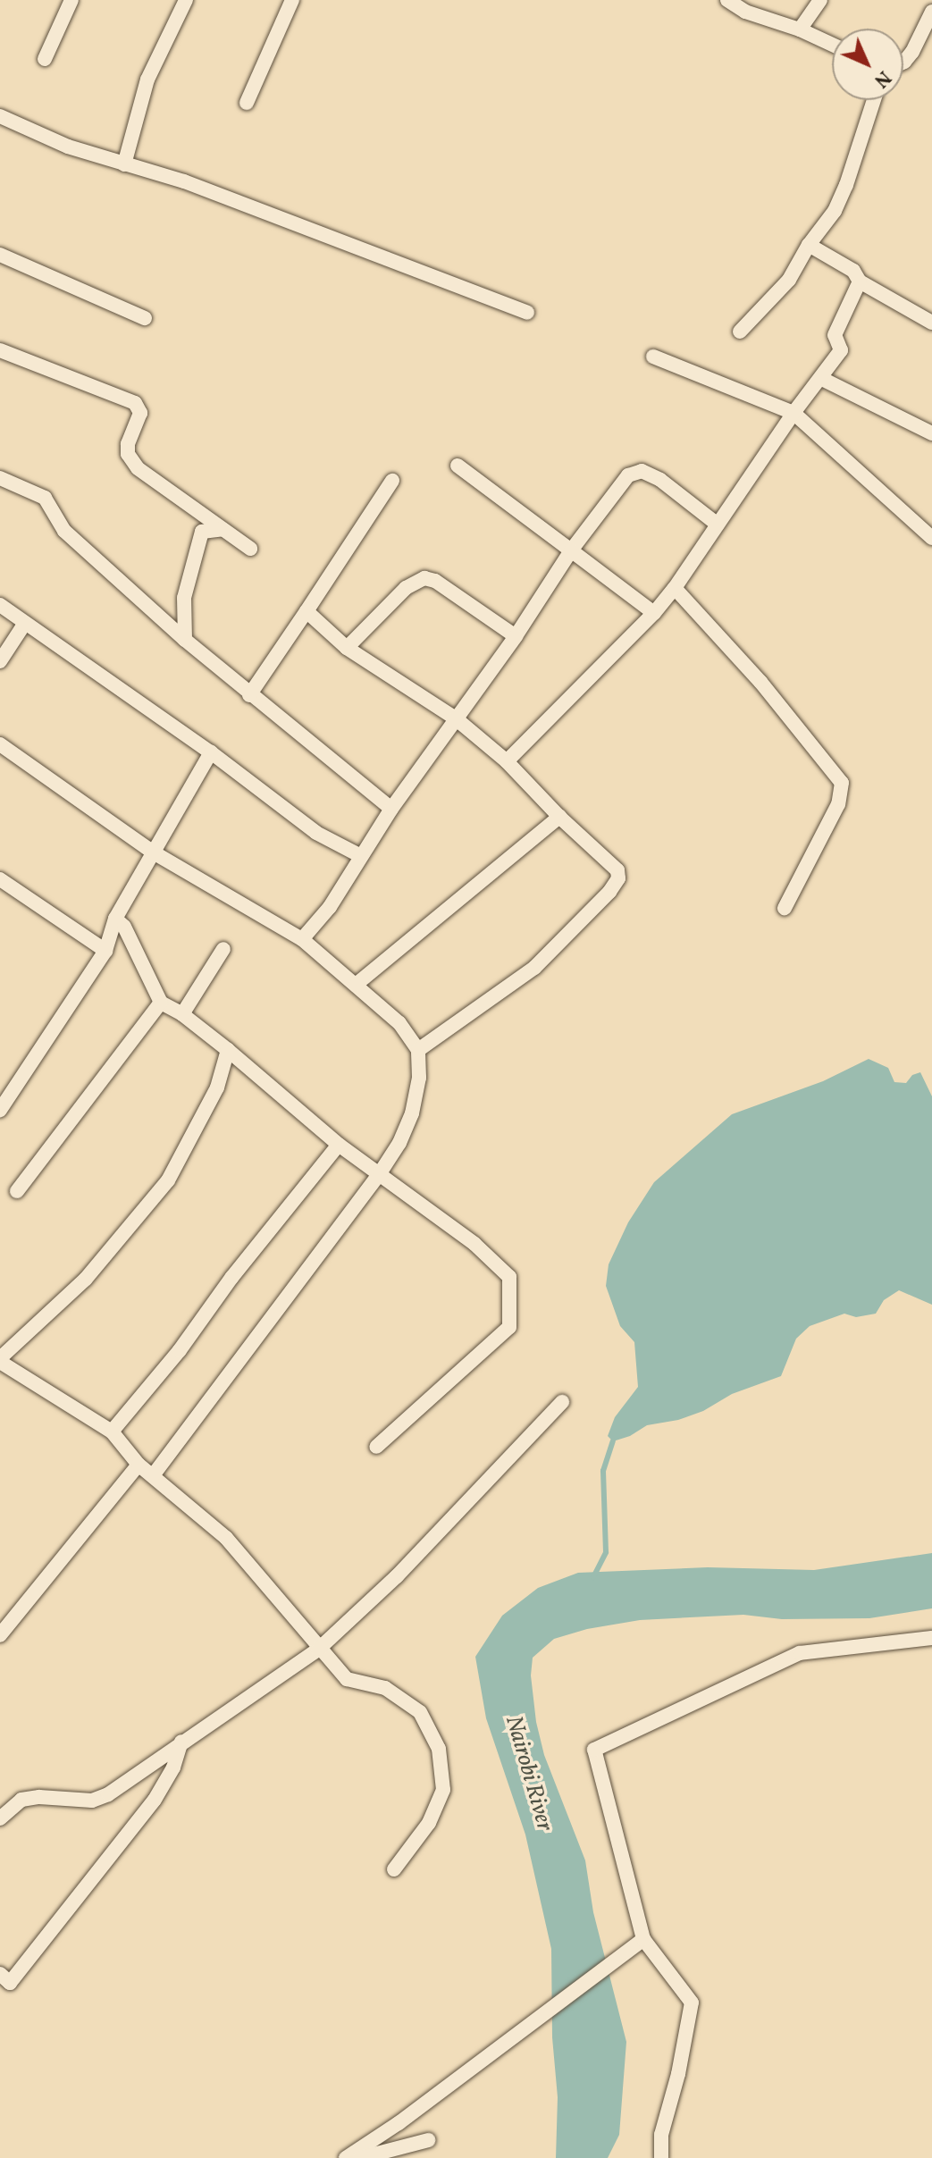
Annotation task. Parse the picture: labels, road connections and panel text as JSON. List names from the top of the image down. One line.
{"water":["Nairobi River"],"north":"bottom right"}
